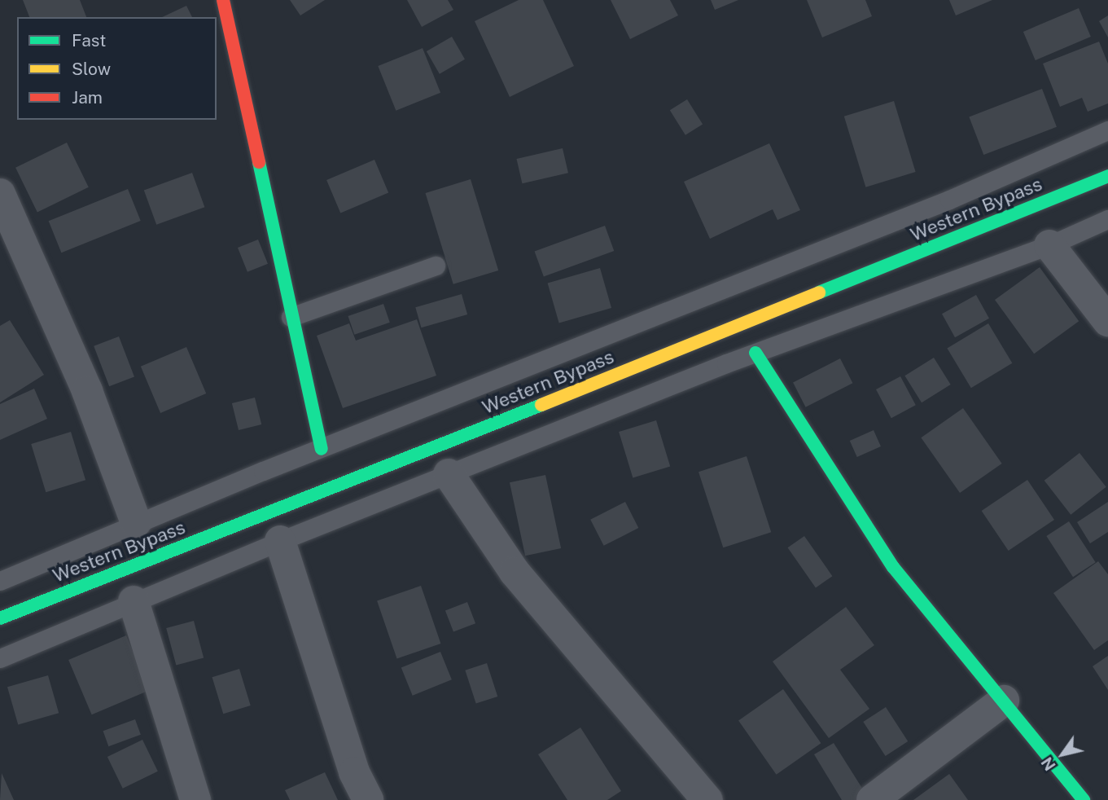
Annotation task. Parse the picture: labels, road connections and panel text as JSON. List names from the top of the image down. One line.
{"streets":{"main road":["Western Bypass"]},"legend":["Fast","Slow","Jam"],"north":"bottom left"}
